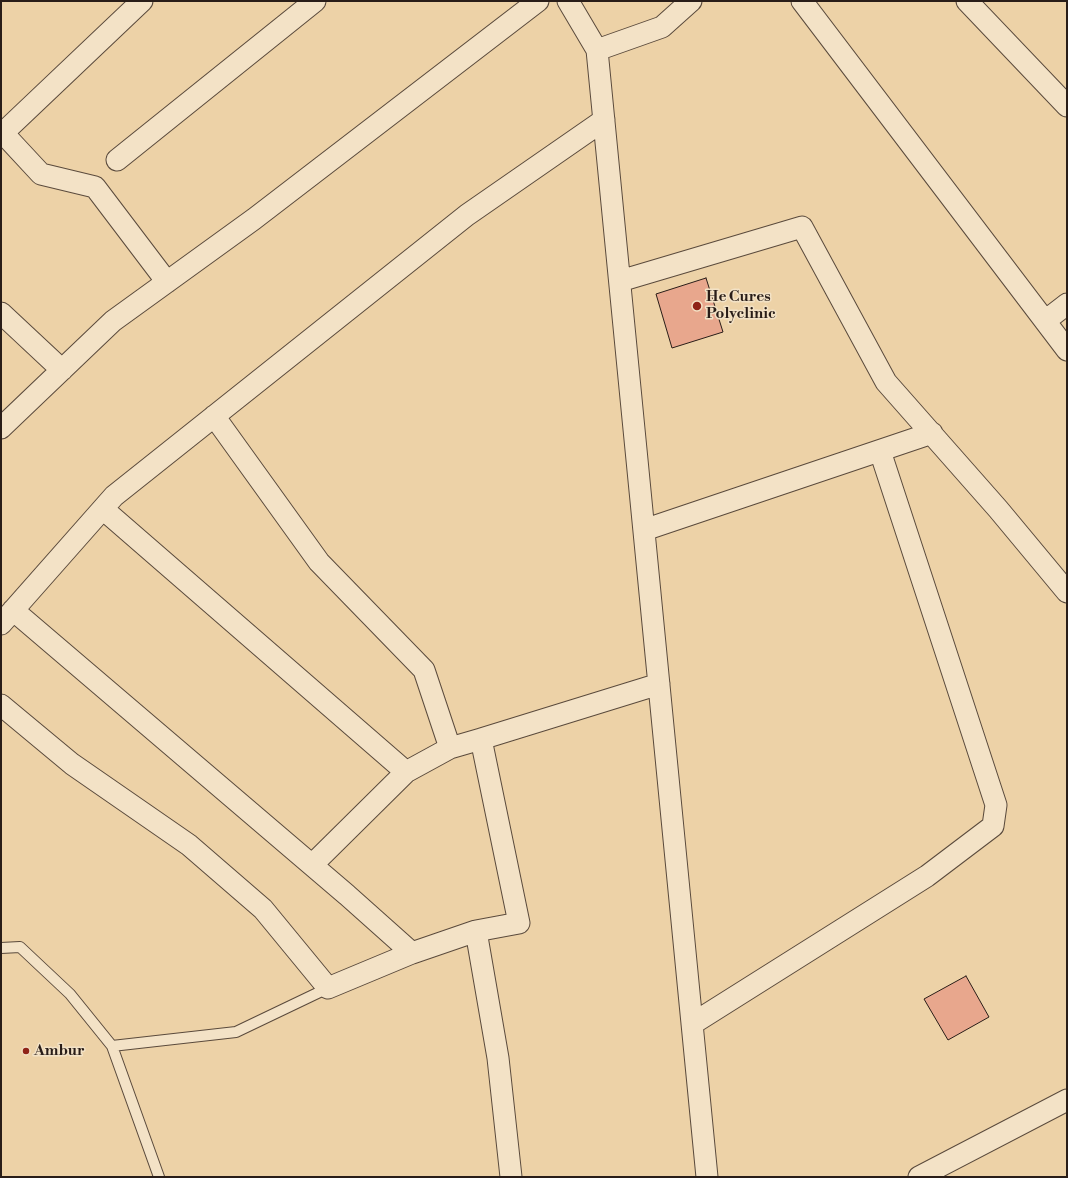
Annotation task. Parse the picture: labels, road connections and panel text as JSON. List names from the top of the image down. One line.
{"places":["He Cures Polyclinic","Ambur"]}
